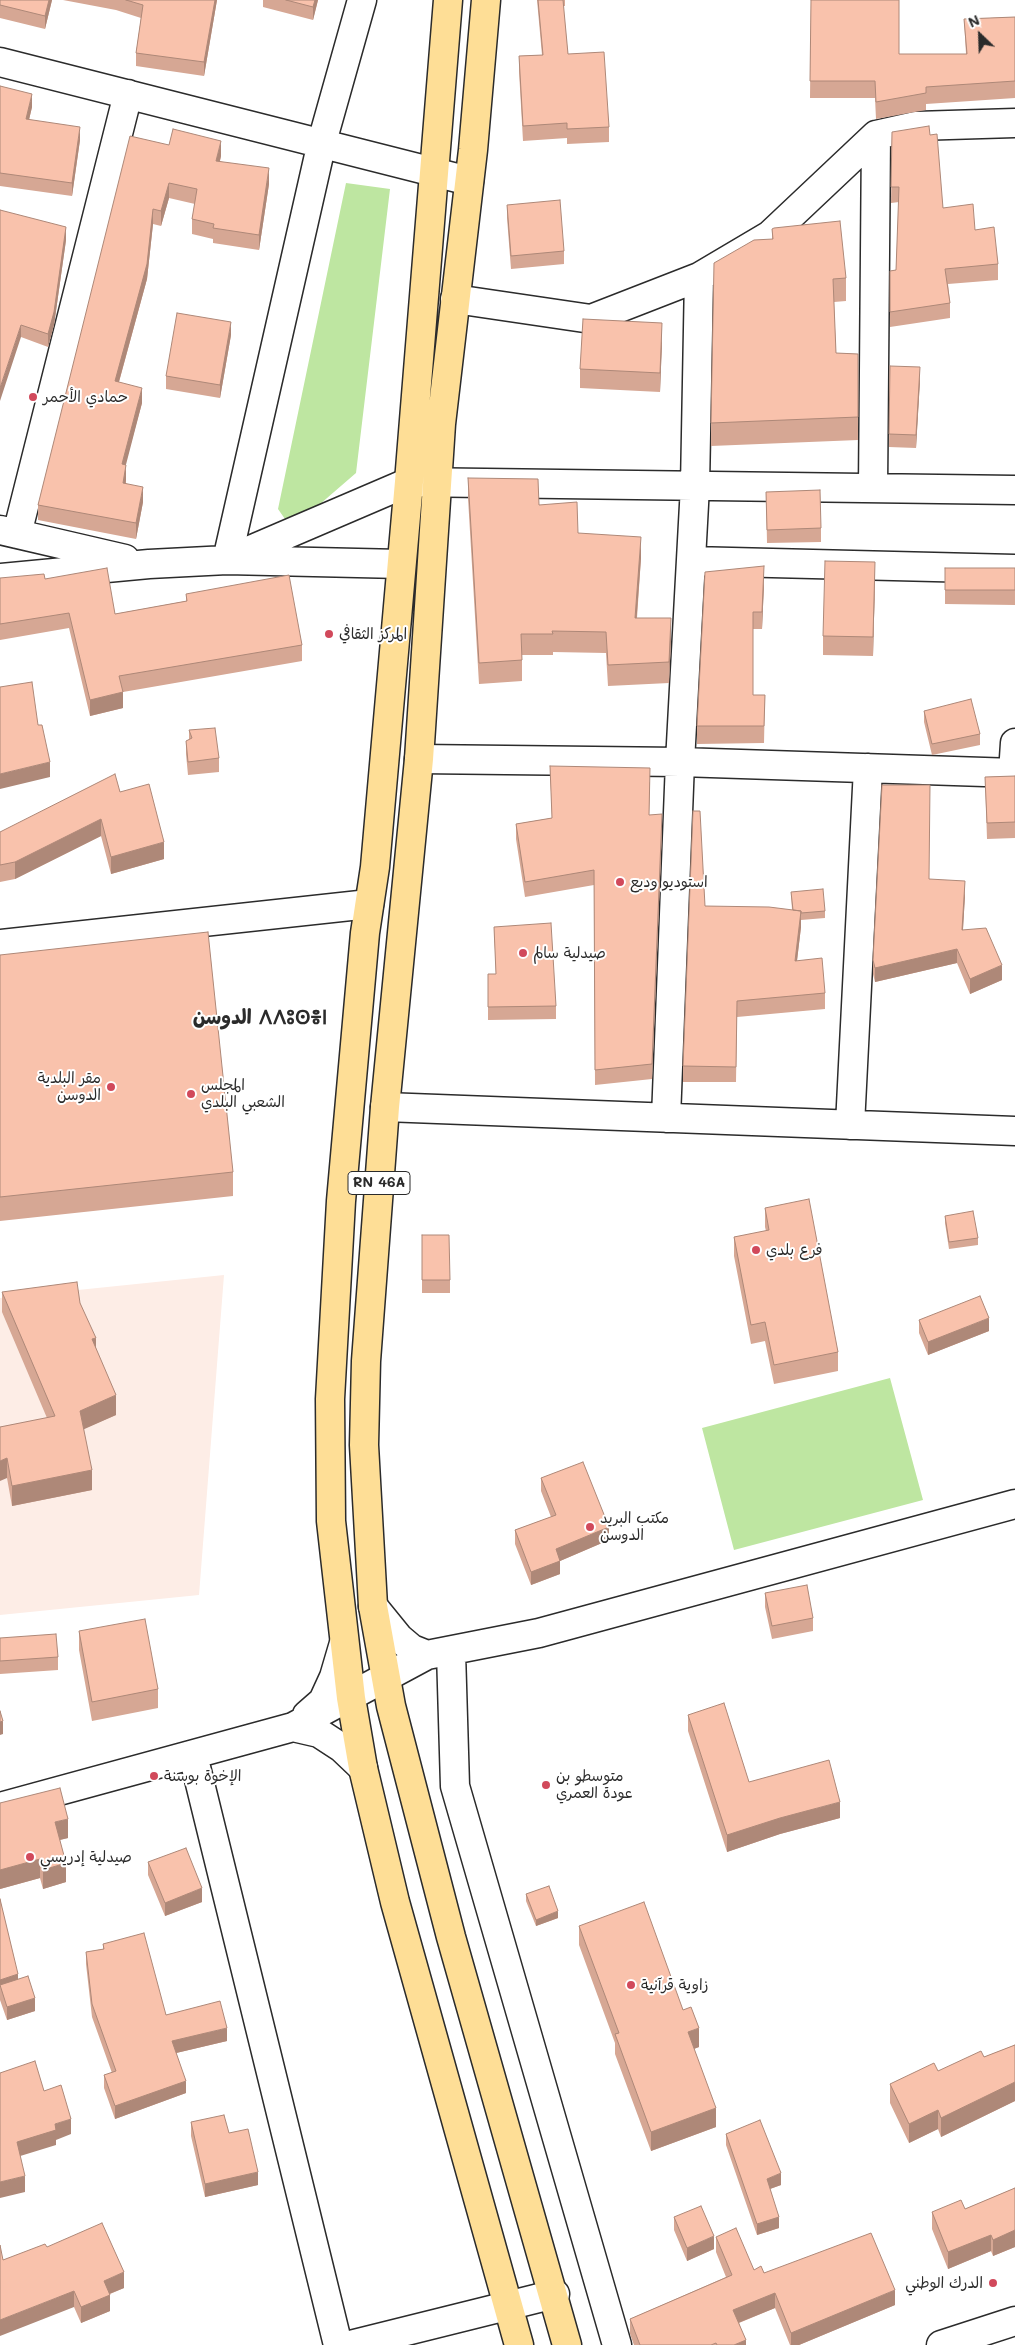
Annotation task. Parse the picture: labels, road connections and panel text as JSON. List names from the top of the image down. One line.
{"streets":{"main road":["RN 46A"]},"districts":["الدوسن ⴷⴷⵓⵙⴻⵏ"],"places":["حمادي الأحمر","المركز الثقافي","استوديو وديع","صيدلية سالم","مقر البلدية الدوسن","المجلس الشعبي البلدي","فرع بلدي","مكتب البريد الدوسن","الإخوة بوسنة","متوسطو بن عودة العمري","صيدلية إدريسي","زاوية قرآنية","الدرك الوطني"],"north":"top left"}
